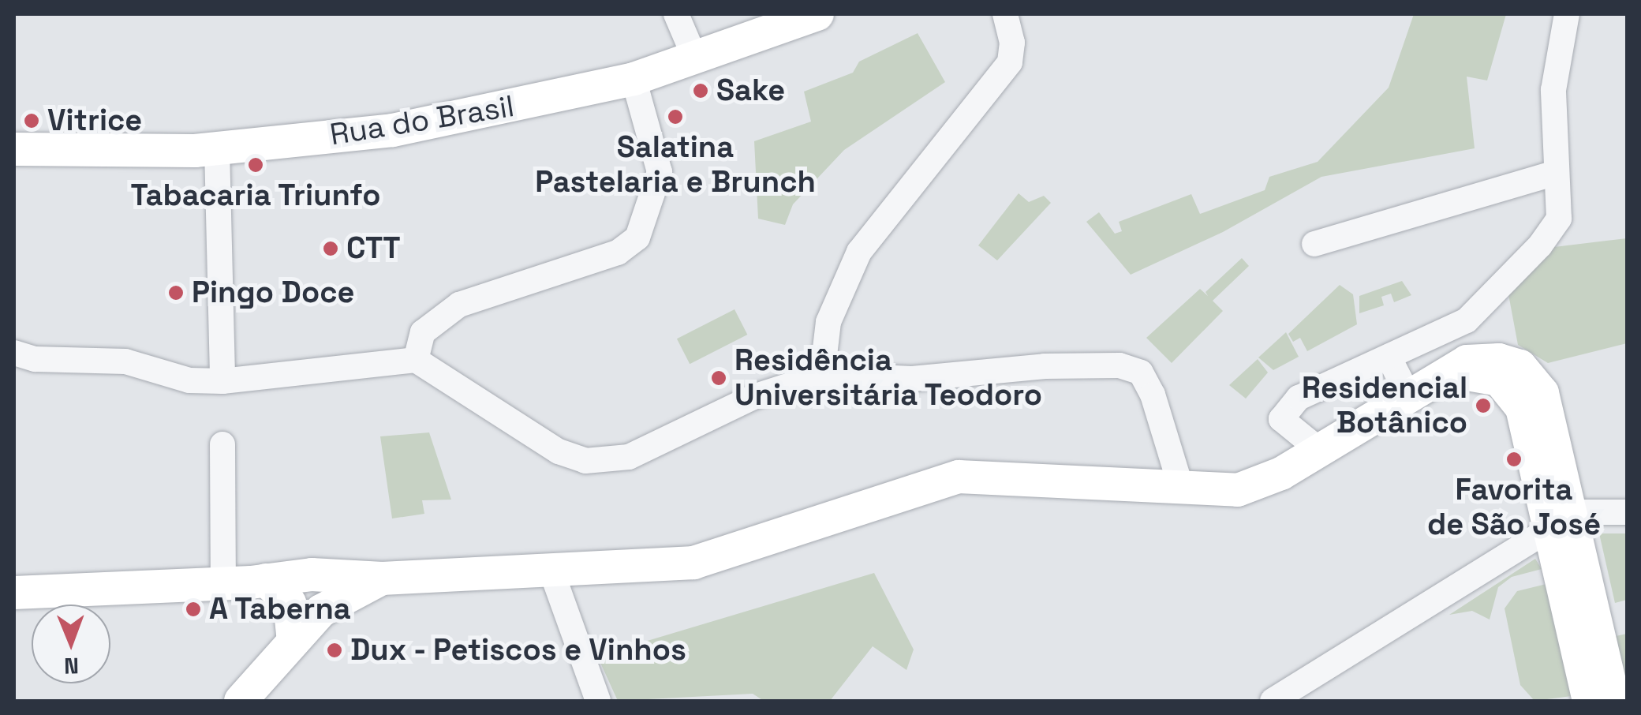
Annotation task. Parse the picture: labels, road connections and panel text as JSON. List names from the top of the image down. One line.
{"streets":{"main road":["Rua do Brasil"]},"places":["Sake","Salatina Pastelaria e Brunch","Vitrice","Tabacaria Triunfo","CTT","Pingo Doce","Residência Universitária Teodoro","Residencial Botânico","Favorita de São José","A Taberna","Dux - Petiscos e Vinhos"],"north":"bottom"}
